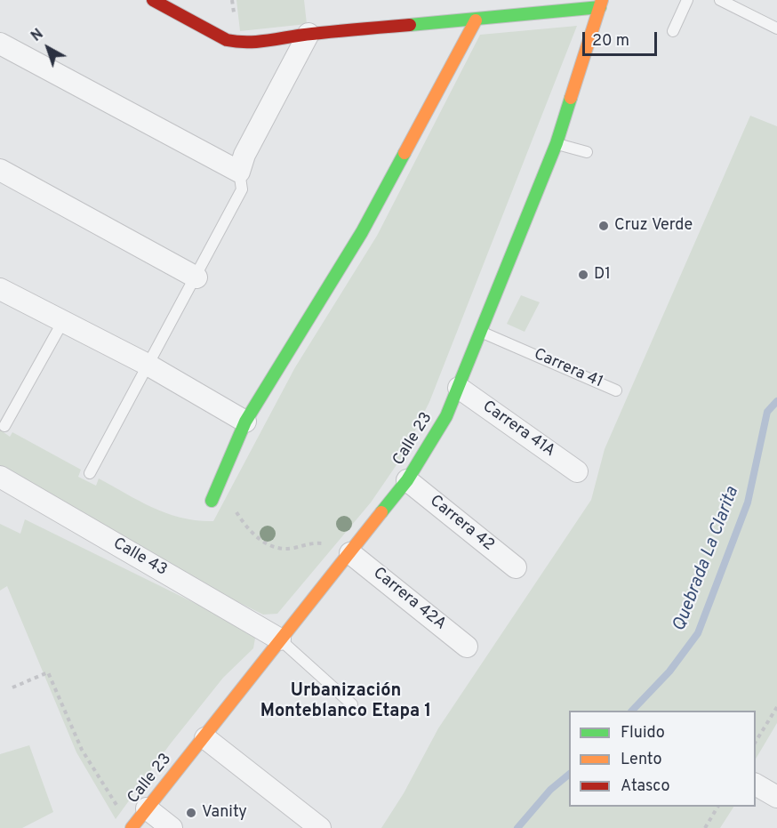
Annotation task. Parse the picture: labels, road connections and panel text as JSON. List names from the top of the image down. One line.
{"streets":{"street":["Carrera 41A","Calle 23","Carrera 42","Calle 43","Carrera 42A"],"lane":["Carrera 41"]},"crossings":[["Carrera 41","Calle 23"],["Carrera 41A","Calle 23"],["Calle 23","Carrera 42"],["Calle 23","Calle 43"],["Calle 23","Carrera 42A"]],"districts":["Urbanización Monteblanco Etapa 1"],"water":["Quebrada La Clarita"],"places":["Cruz Verde","D1","Vanity"],"legend":["Fluido","Lento","Atasco"],"scale_bar":"20 m","north":"top left"}
